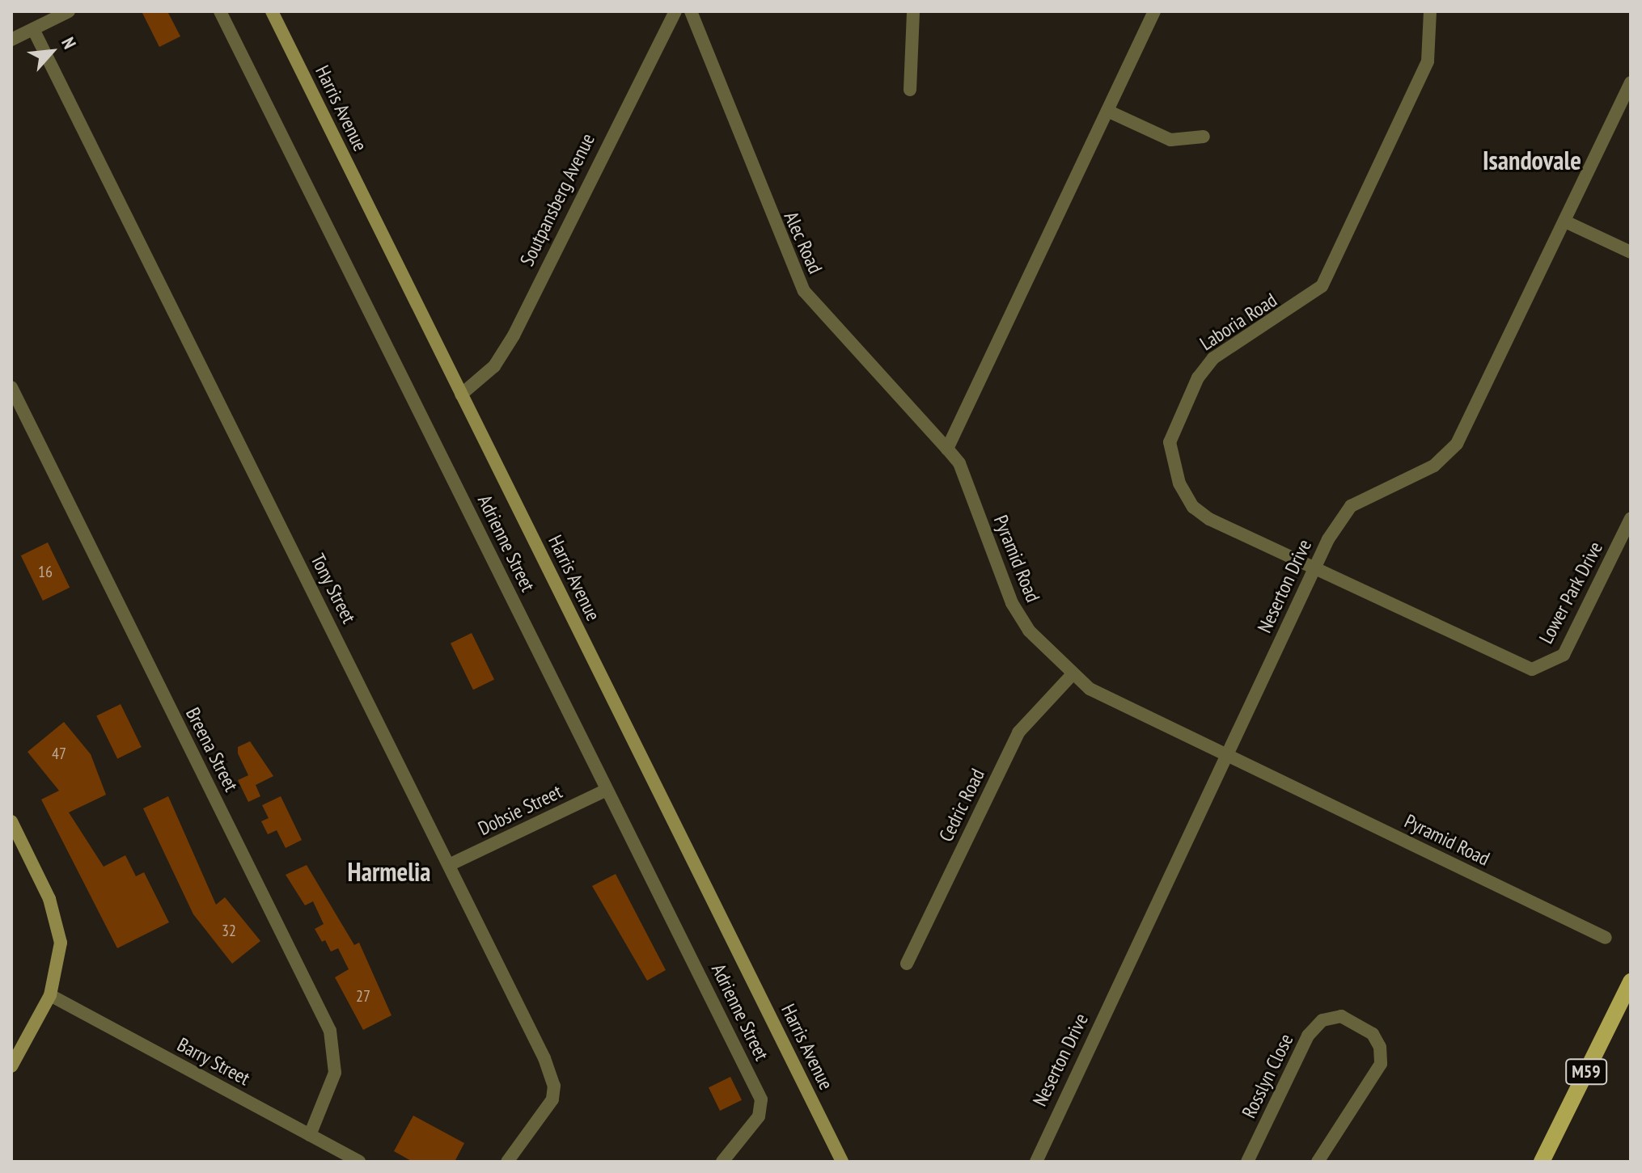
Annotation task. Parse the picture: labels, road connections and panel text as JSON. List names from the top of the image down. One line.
{"streets":{"main road":["Harris Avenue","M59"],"street":["Soutpansberg Avenue","Alec Road","Laboria Road","Adrienne Street","Pyramid Road","Neserton Drive","Tony Street","Lower Park Drive","Breena Street","Cedric Road","Dobsie Street","Barry Street","Rosslyn Close"]},"crossings":[["Harris Avenue","Soutpansberg Avenue"],["Alec Road","Pyramid Road"],["Laboria Road","Neserton Drive"],["Laboria Road","Lower Park Drive"],["Adrienne Street","Dobsie Street"],["Pyramid Road","Neserton Drive"],["Pyramid Road","Cedric Road"],["Tony Street","Dobsie Street"],["Breena Street","Barry Street"]],"districts":["Isandovale","Harmelia"],"house_numbers":["16","47","32","27"],"north":"top right"}
